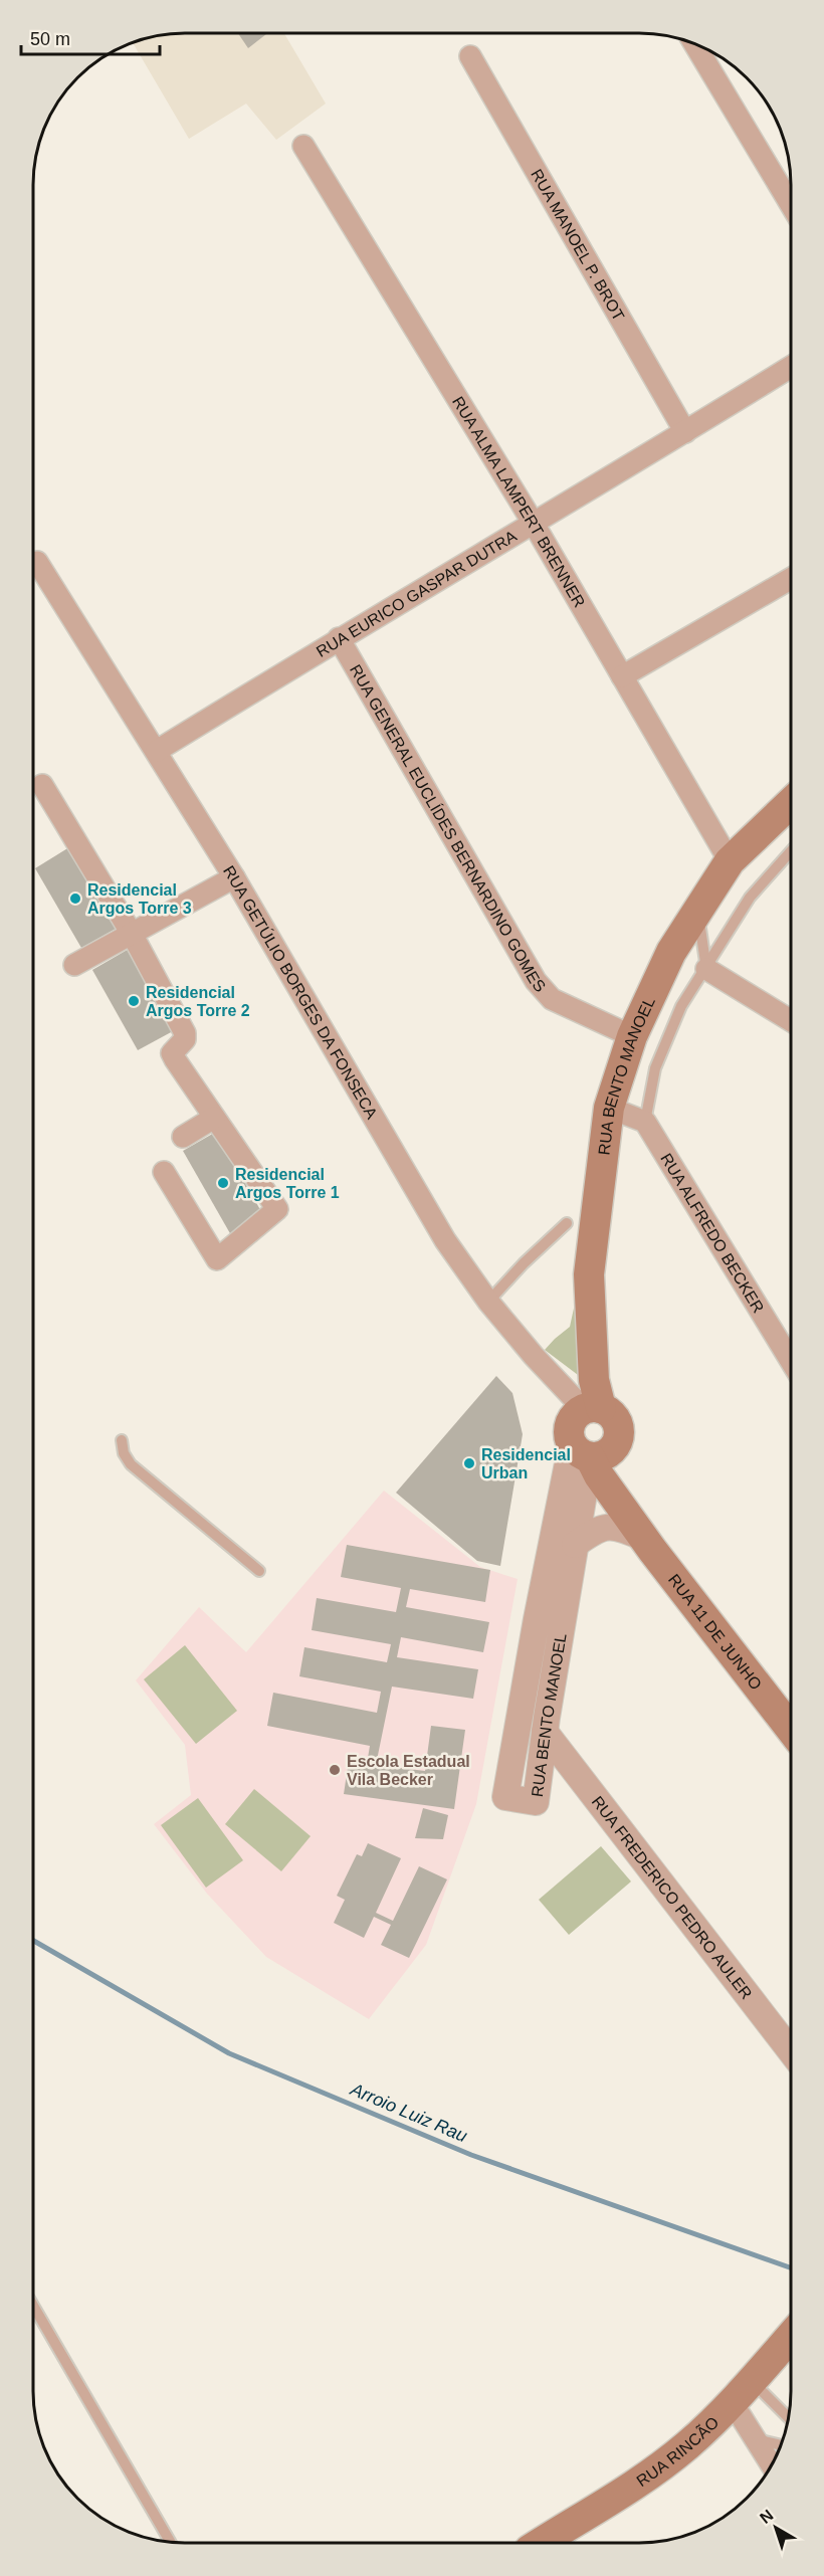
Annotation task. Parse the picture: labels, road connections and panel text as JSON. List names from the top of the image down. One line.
{"streets":{"main road":["RUA BENTO MANOEL","RUA 11 DE JUNHO","RUA RINCÃO"],"street":["RUA MANOEL P. BROT","RUA ALMA LAMPERT BRENNER","RUA EURICO GASPAR DUTRA","RUA GENERAL EUCLÍDES BERNARDINO GOMES","RUA GETÚLIO BORGES DA FONSECA","RUA ALFREDO BECKER","RUA FREDERICO PEDRO AULER"]},"crossings":[["RUA MANOEL P. BROT","RUA EURICO GASPAR DUTRA"],["RUA ALMA LAMPERT BRENNER","RUA EURICO GASPAR DUTRA"],["RUA ALMA LAMPERT BRENNER","RUA BENTO MANOEL"],["RUA EURICO GASPAR DUTRA","RUA GENERAL EUCLÍDES BERNARDINO GOMES"],["RUA EURICO GASPAR DUTRA","RUA GETÚLIO BORGES DA FONSECA"],["RUA GENERAL EUCLÍDES BERNARDINO GOMES","RUA BENTO MANOEL"],["RUA GETÚLIO BORGES DA FONSECA","RUA BENTO MANOEL"],["RUA GETÚLIO BORGES DA FONSECA","RUA 11 DE JUNHO"],["RUA BENTO MANOEL","RUA 11 DE JUNHO"],["RUA BENTO MANOEL","RUA FREDERICO PEDRO AULER"]],"water":["Arroio Luiz Rau"],"places":["Residencial Argos Torre 3","Residencial Argos Torre 2","Residencial Argos Torre 1","Residencial Urban","Escola Estadual Vila Becker"],"scale_bar":"50 m","north":"top left"}
